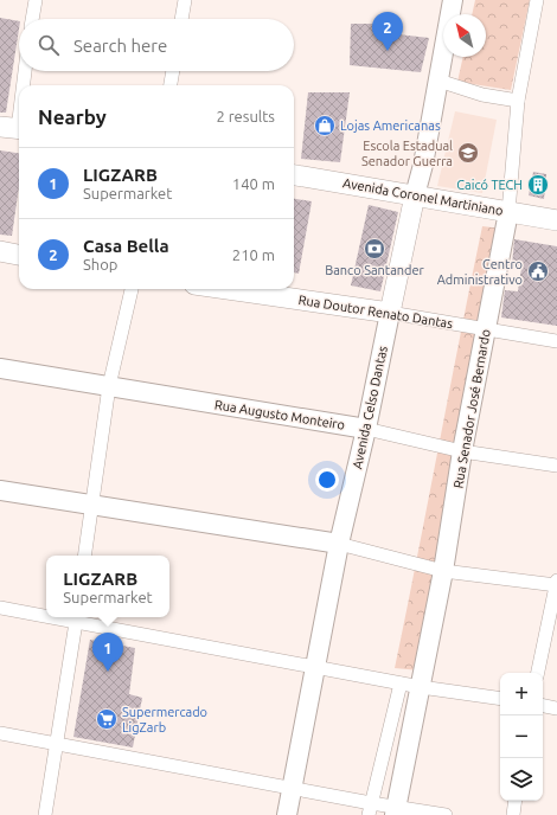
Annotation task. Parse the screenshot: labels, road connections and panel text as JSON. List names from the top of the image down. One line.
{"streets":{"main road":["Avenida Coronel Martiniano","Rua Doutor Renato Dantas","Avenida Celso Dantas","Rua Senador José Bernardo","Rua Augusto Monteiro"]},"crossings":[["Avenida Coronel Martiniano","Avenida Celso Dantas"],["Avenida Coronel Martiniano","Rua Senador José Bernardo"],["Rua Doutor Renato Dantas","Avenida Celso Dantas"],["Rua Doutor Renato Dantas","Rua Senador José Bernardo"],["Avenida Celso Dantas","Rua Augusto Monteiro"],["Rua Senador José Bernardo","Rua Augusto Monteiro"]],"places":{"shop":["Lojas Americanas"],"school or university":["Escola Estadual Senador Guerra"],"building":["Caicó TECH"],"bank":["Banco Santander"],"public building":["Centro Administrativo"],"supermarket":["Supermercado LigZarb"]},"north":"top left","page":{"pins":["2","1"],"search":"Search here","heading":["Nearby","2 results"],"list":[{"mark":"1","name":"LIGZARB","note":"Supermarket","value":"140 m"},{"mark":"2","name":"Casa Bella","note":"Shop","value":"210 m"}],"popup":["LIGZARB","Supermarket"],"map_buttons":["+","−"]}}
